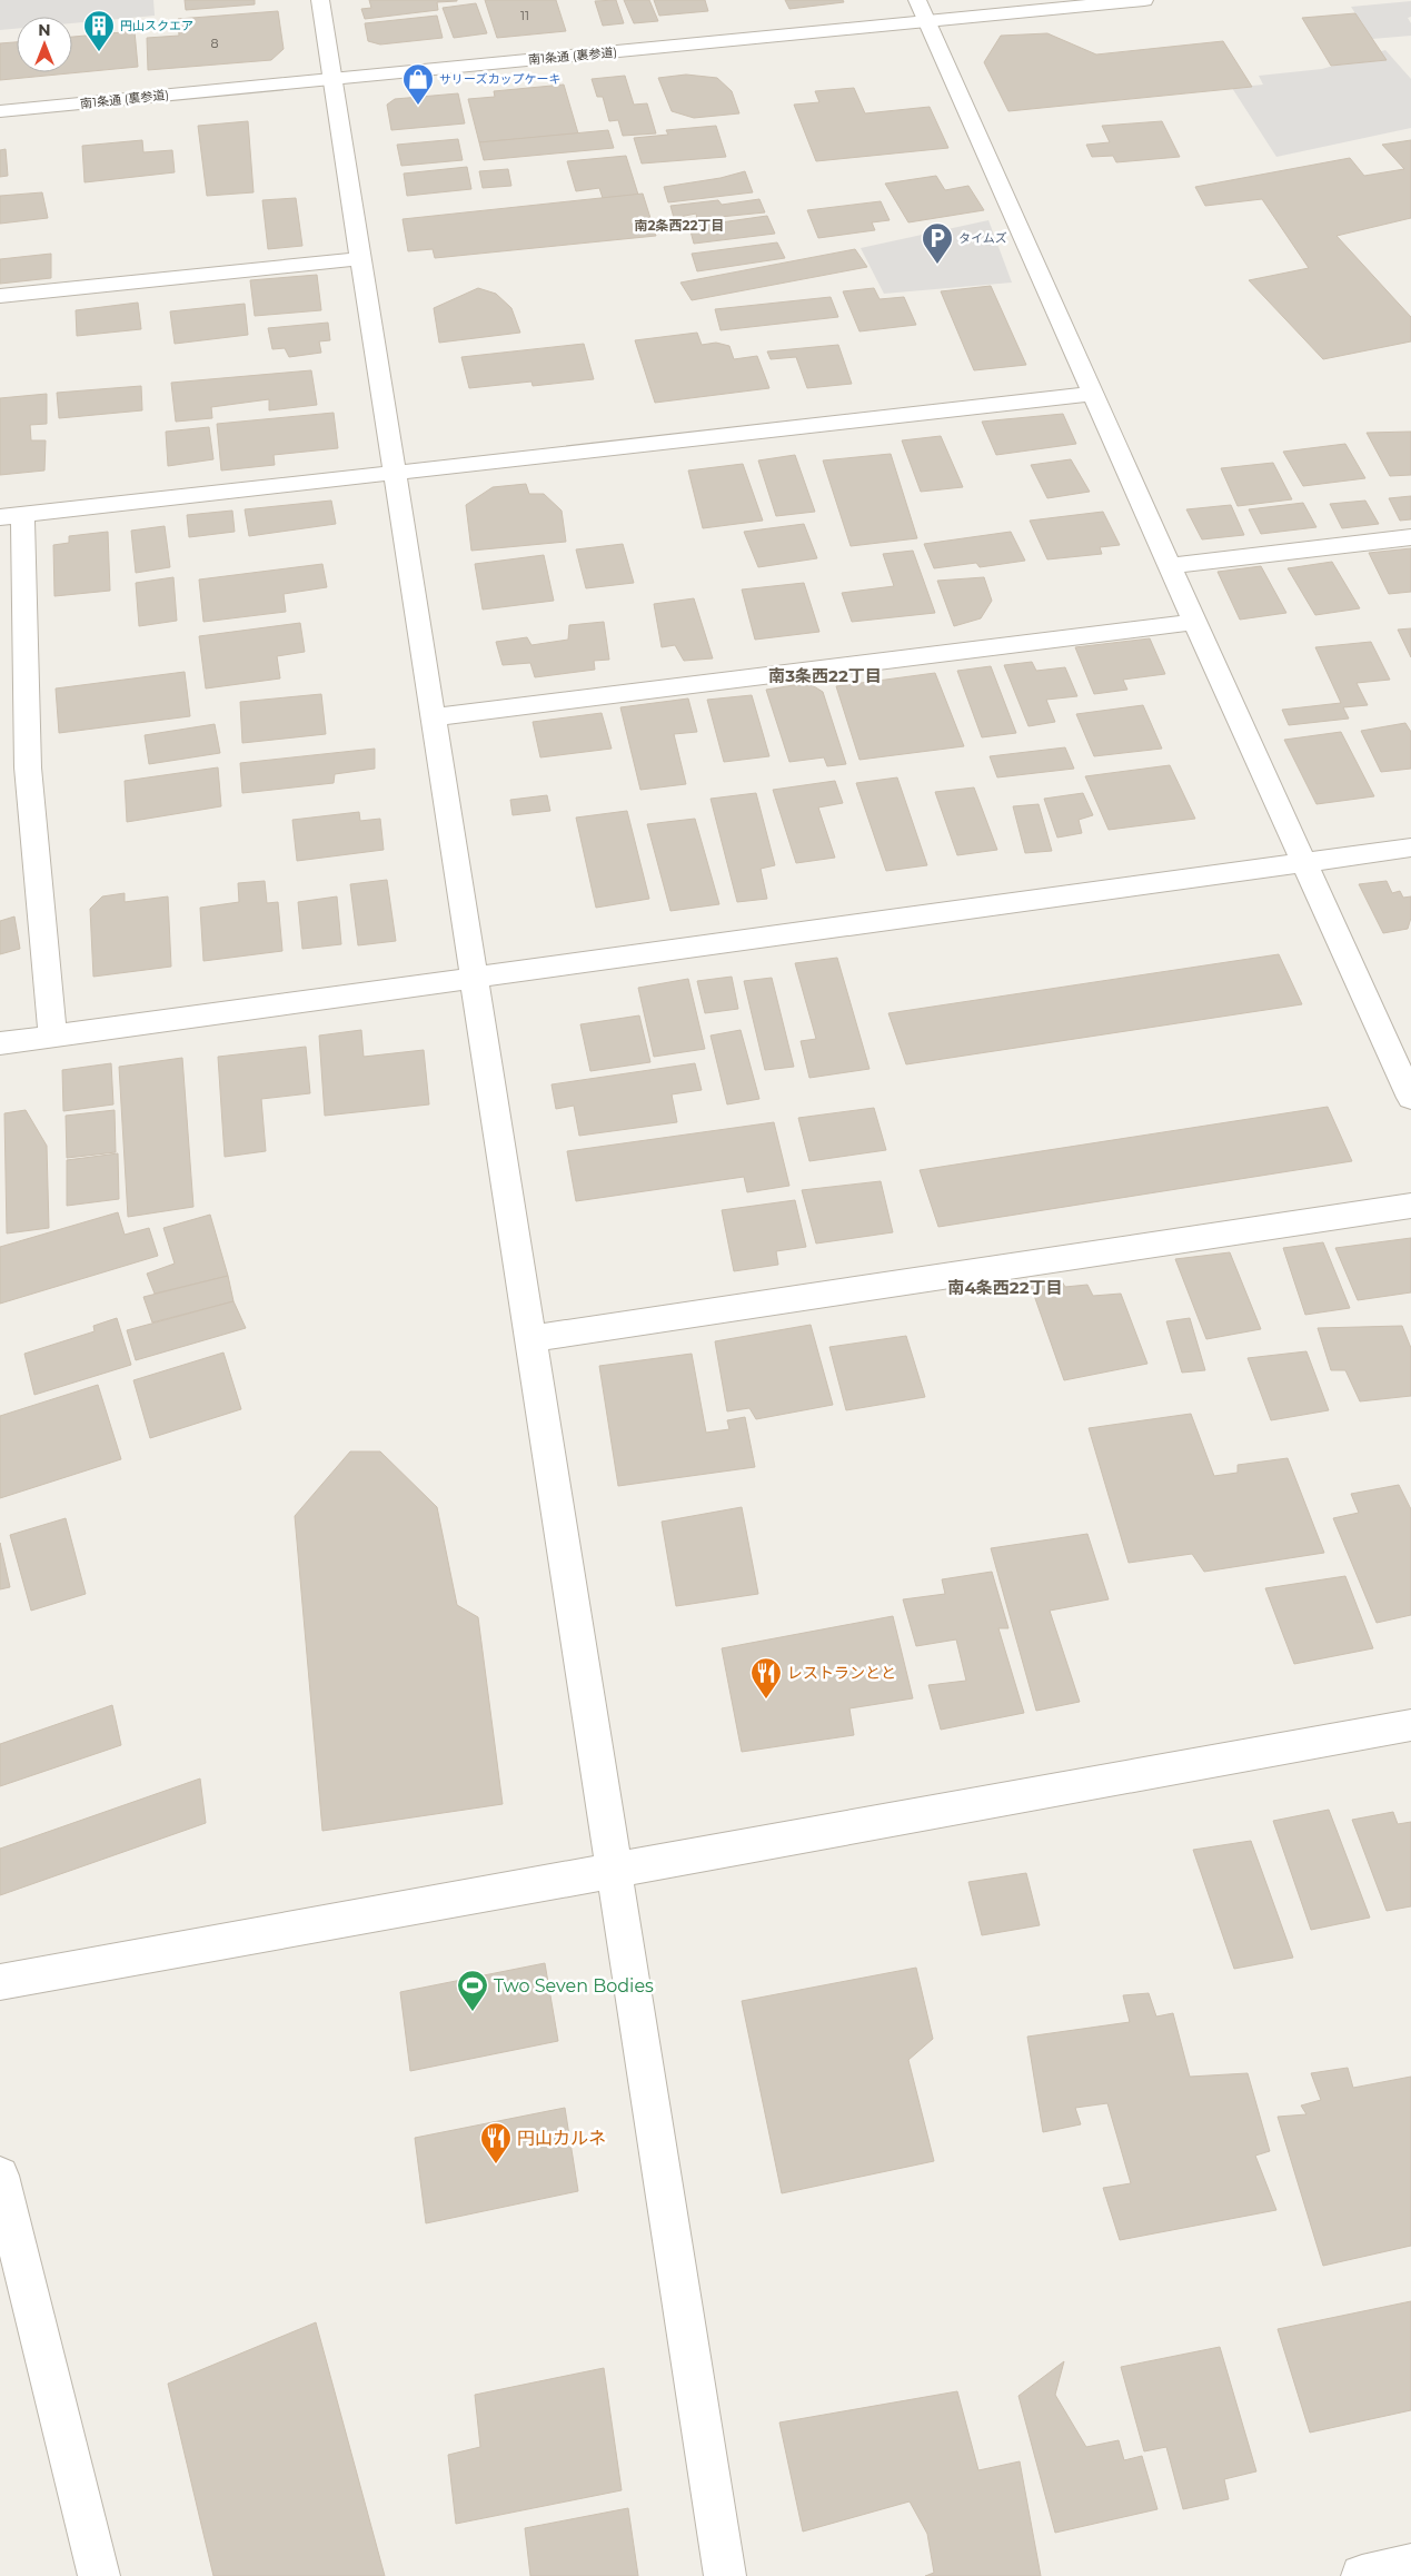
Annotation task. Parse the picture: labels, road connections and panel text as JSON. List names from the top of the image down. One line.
{"streets":{"street":["南1条通 (裏参道)"]},"districts":["南2条西22丁目","南3条西22丁目","南4条西22丁目"],"places":{"building":["円山スクエア"],"shop":["サリーズカップケーキ"],"parking":["タイムズ"],"restaurant":["レストランとと","円山カルネ"],"sports":["Two Seven Bodies"]},"house_numbers":["11","8"],"north":"top"}
